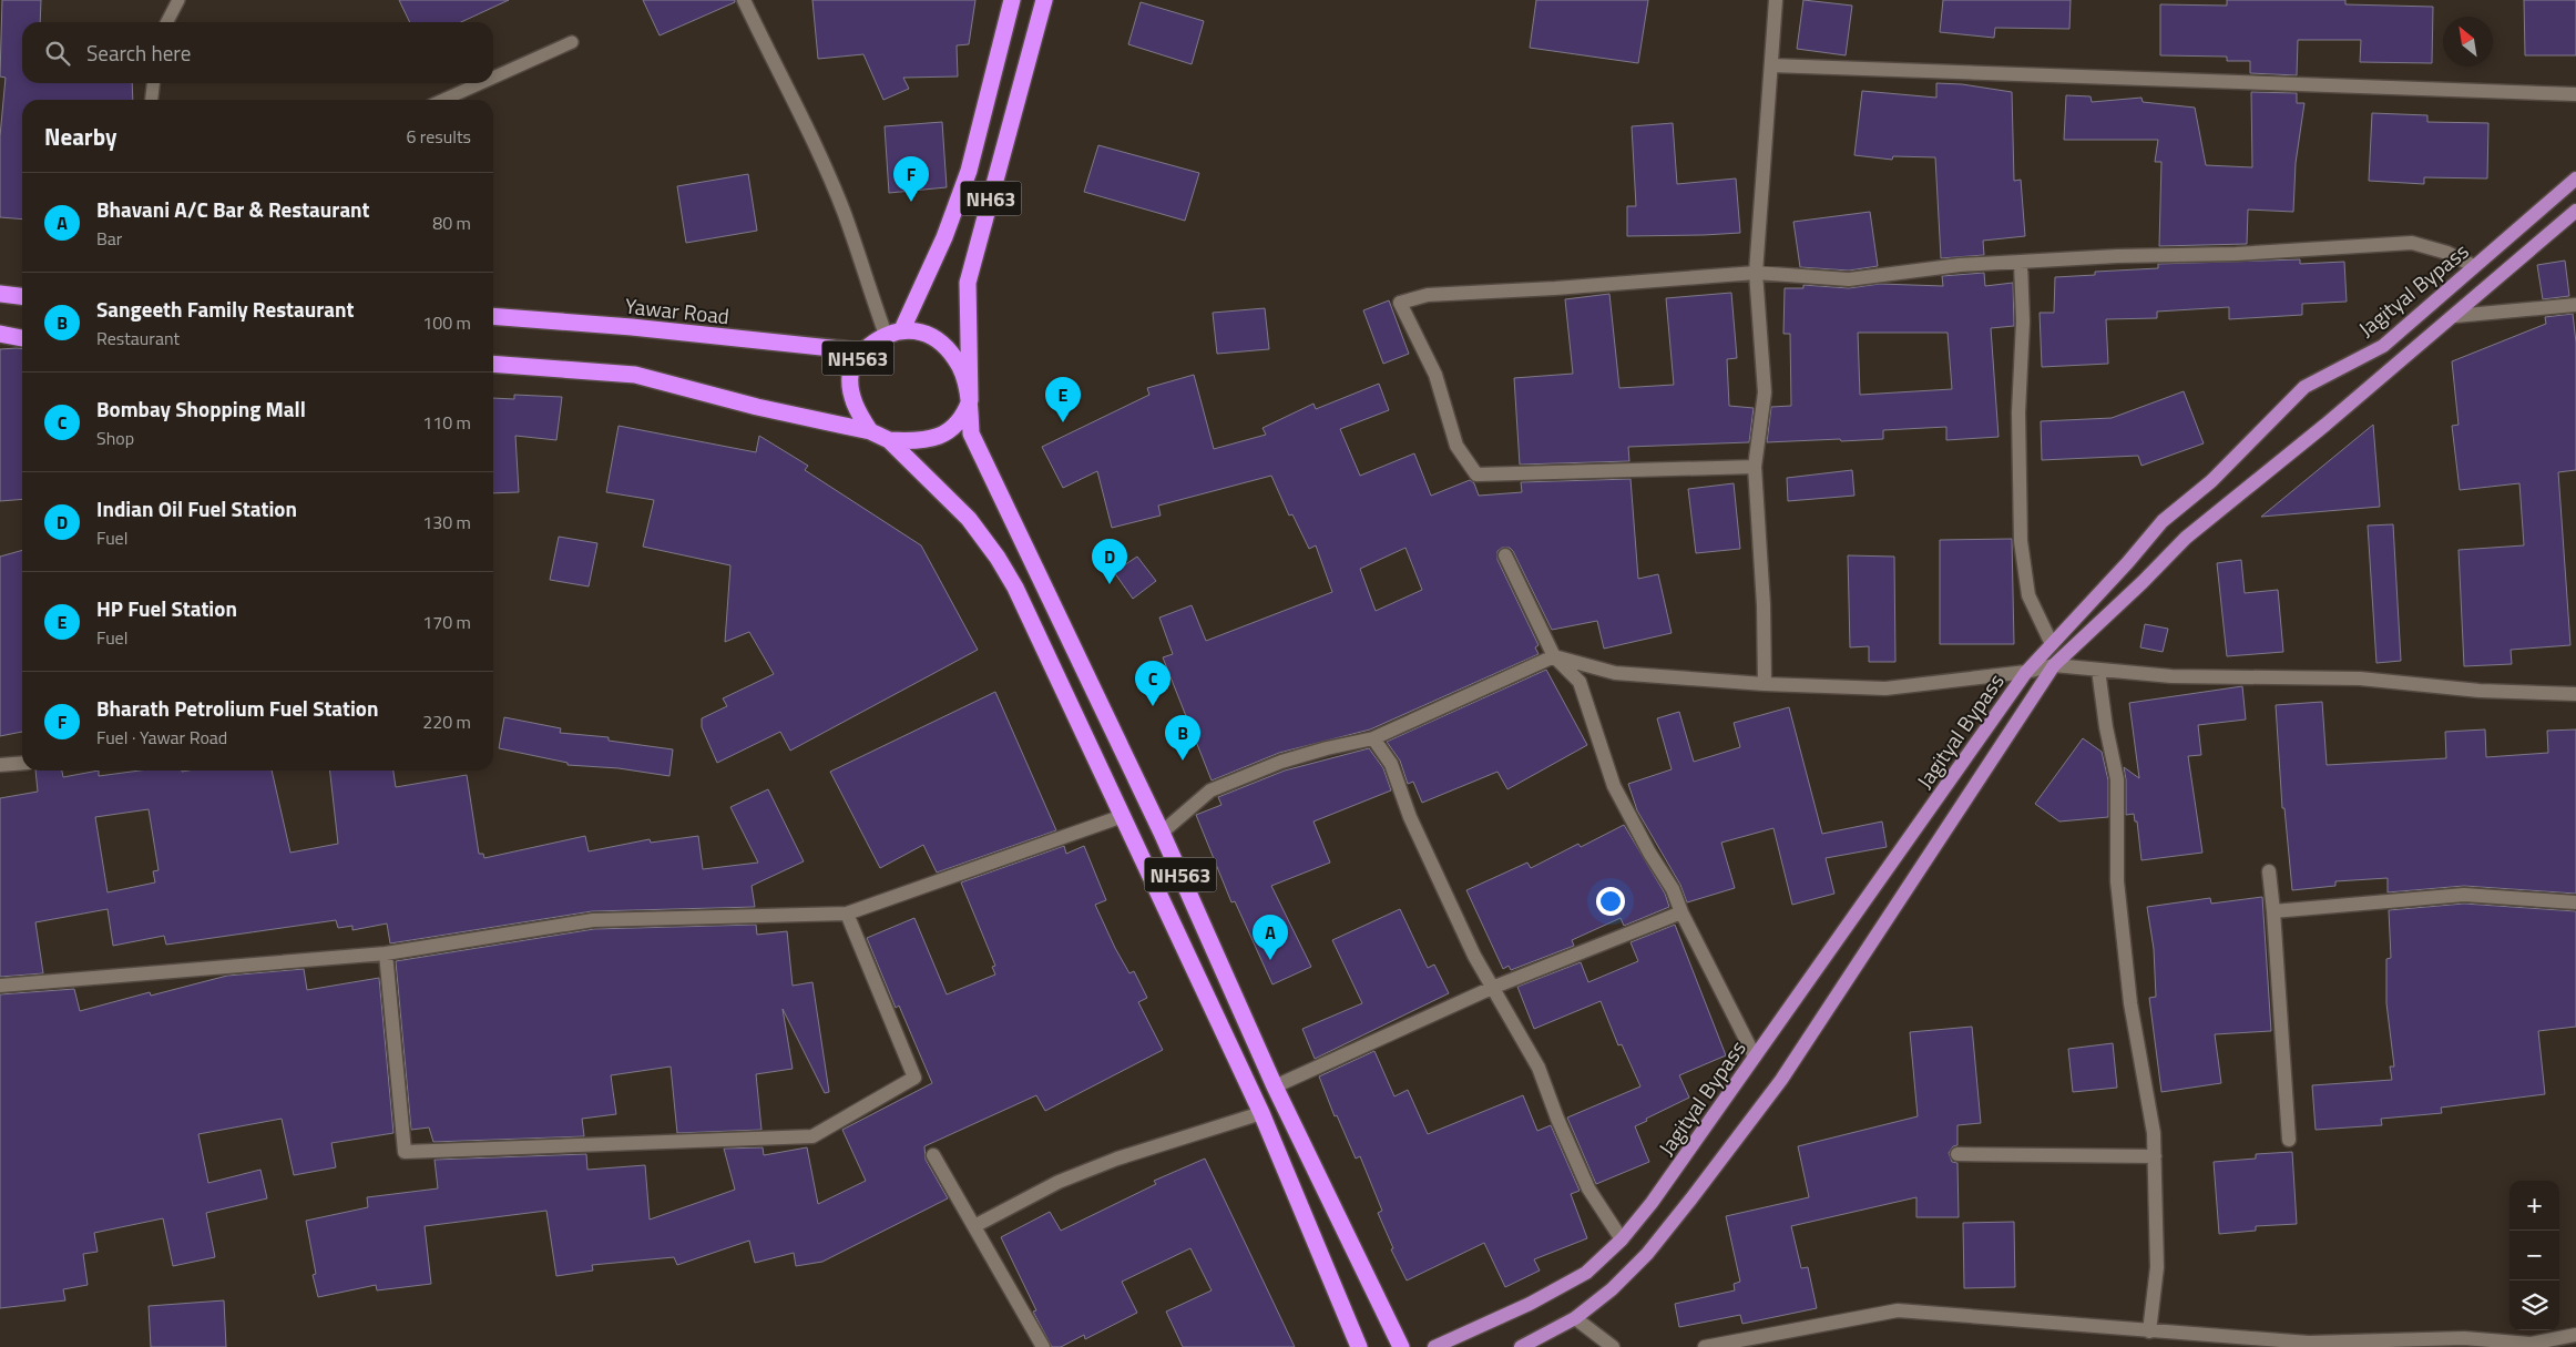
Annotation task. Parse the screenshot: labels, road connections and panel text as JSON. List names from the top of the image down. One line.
{"streets":{"highway":["NH63","Yawar Road","NH563"],"main road":["Jagityal Bypass"]},"crossings":[["NH63","Yawar Road"],["NH63","NH563"],["Yawar Road","NH563"]],"north":"top left","page":{"search":"Search here","heading":["Nearby","6 results"],"pins":["F","E","D","C","B","A"],"list":[{"mark":"A","name":"Bhavani A/C Bar & Restaurant","note":"Bar","value":"80 m"},{"mark":"B","name":"Sangeeth Family Restaurant","note":"Restaurant","value":"100 m"},{"mark":"C","name":"Bombay Shopping Mall","note":"Shop","value":"110 m"},{"mark":"D","name":"Indian Oil Fuel Station","note":"Fuel","value":"130 m"},{"mark":"E","name":"HP Fuel Station","note":"Fuel","value":"170 m"},{"mark":"F","name":"Bharath Petrolium Fuel Station","note":"Fuel · Yawar Road","value":"220 m"}],"map_buttons":["+","−"]}}
